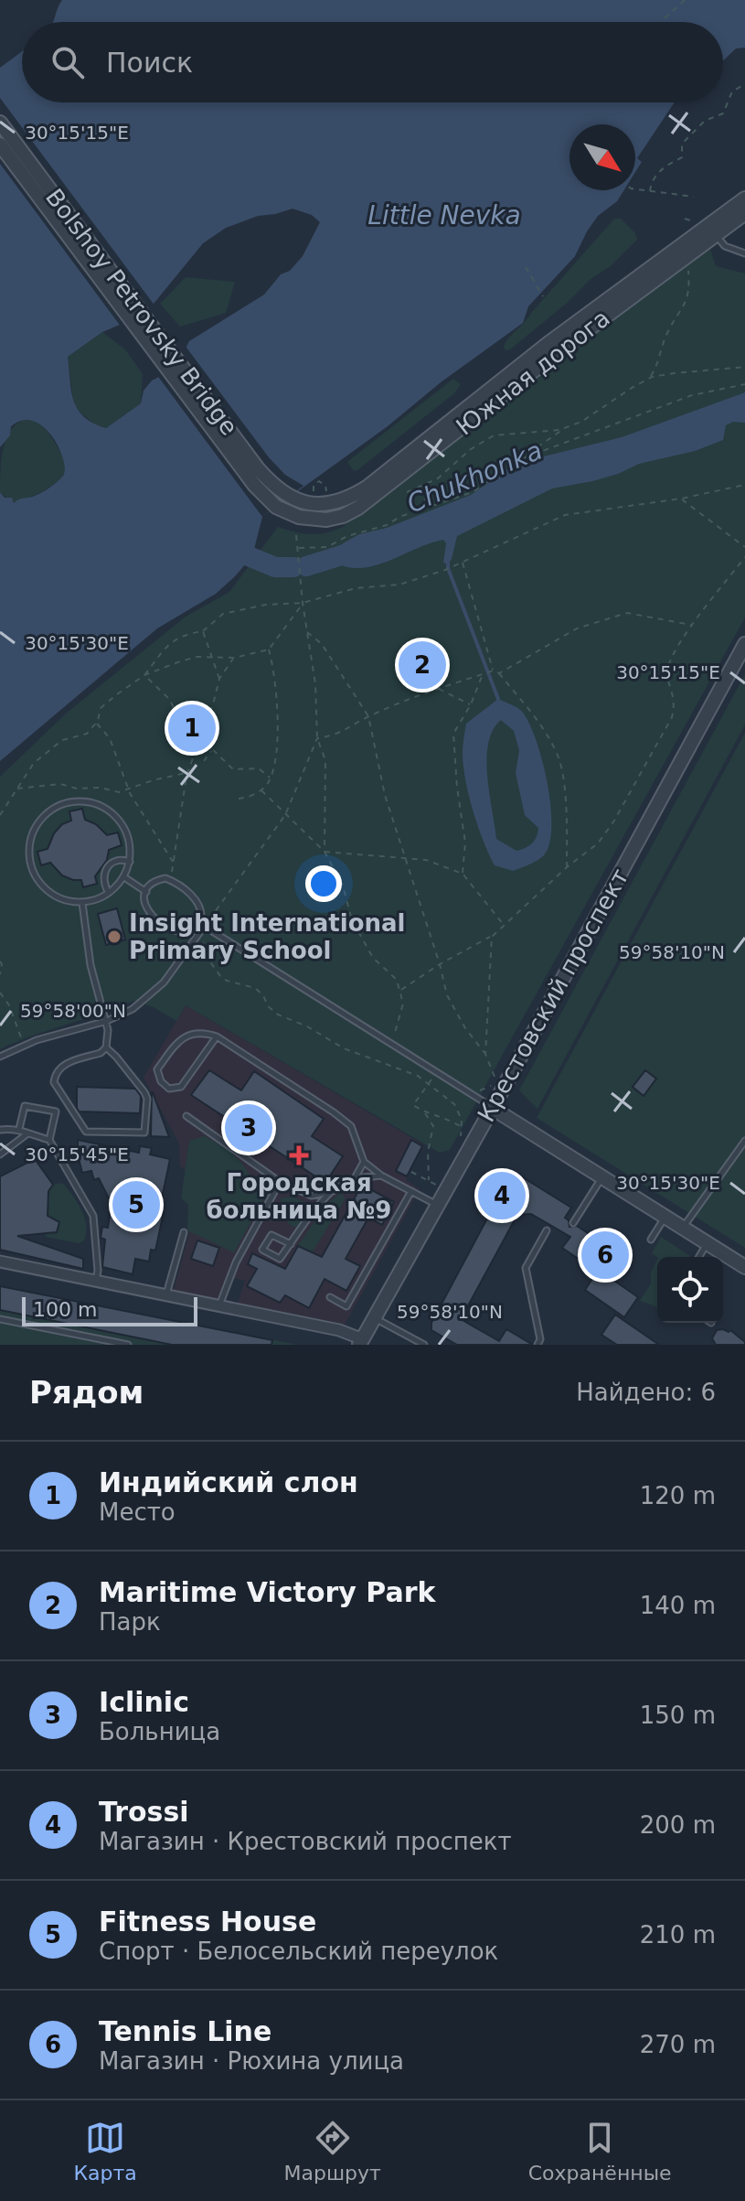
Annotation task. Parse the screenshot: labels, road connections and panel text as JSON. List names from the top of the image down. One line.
{"streets":{"street":["Bolshoy Petrovsky Bridge","Южная дорога","Крестовский проспект"]},"crossings":[["Bolshoy Petrovsky Bridge","Южная дорога"]],"water":["Little Nevka","Chukhonka"],"places":{"other":["Insight International Primary School"],"health":["Городская больница №9"]},"scale_bar":"100 m","north":"bottom right","page":{"search":"Поиск","pins":["2","1","3","4","5","6"],"scale":"100 m","heading":["Рядом","Найдено: 6"],"list":[{"mark":"1","name":"Индийский слон","note":"Место","value":"120 m"},{"mark":"2","name":"Maritime Victory Park","note":"Парк","value":"140 m"},{"mark":"3","name":"Iclinic","note":"Больница","value":"150 m"},{"mark":"4","name":"Trossi","note":"Магазин · Крестовский проспект","value":"200 m"},{"mark":"5","name":"Fitness House","note":"Спорт · Белосельский переулок","value":"210 m"},{"mark":"6","name":"Tennis Line","note":"Магазин · Рюхина улица","value":"270 m"}],"nav":["Карта","Маршрут","Сохранённые"]},"coordinates":["30°15'15\"E","30°15'30\"E","59°58'10\"N","59°58'00\"N","30°15'45\"E"]}
